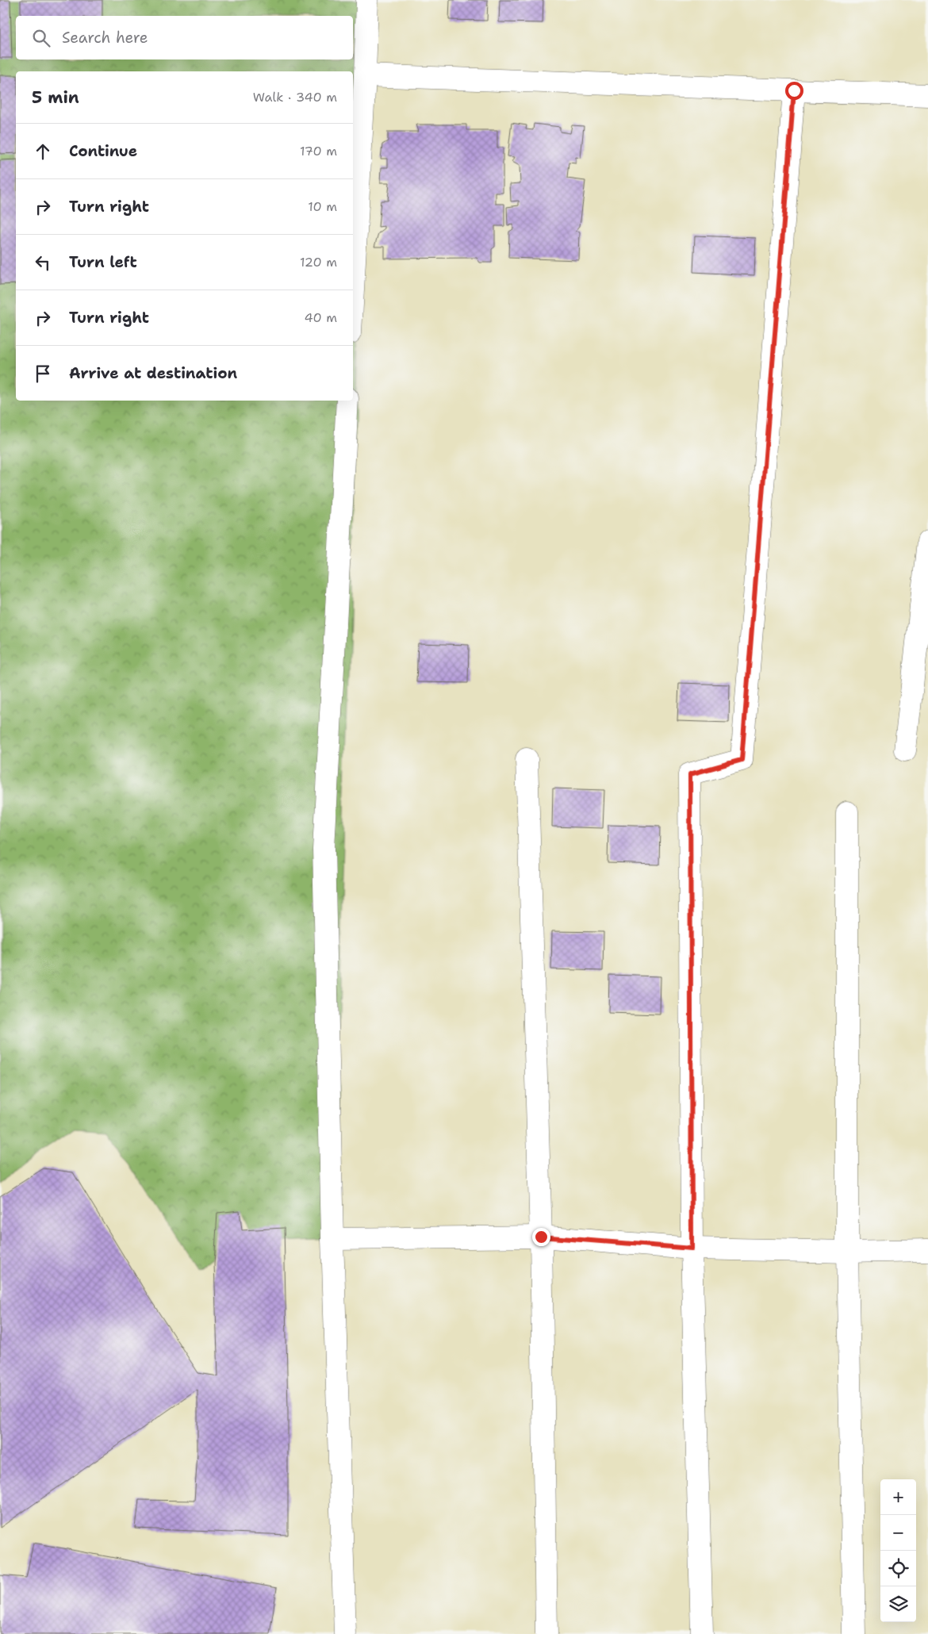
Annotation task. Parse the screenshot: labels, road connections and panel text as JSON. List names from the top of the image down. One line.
{"page":{"search":"Search here","heading":["5 min","Walk · 340 m"],"list":[["Continue","170 m"],["Turn right","10 m"],["Turn left","120 m"],["Turn right","40 m"],"Arrive at destination"],"map_buttons":["+","−"]}}
